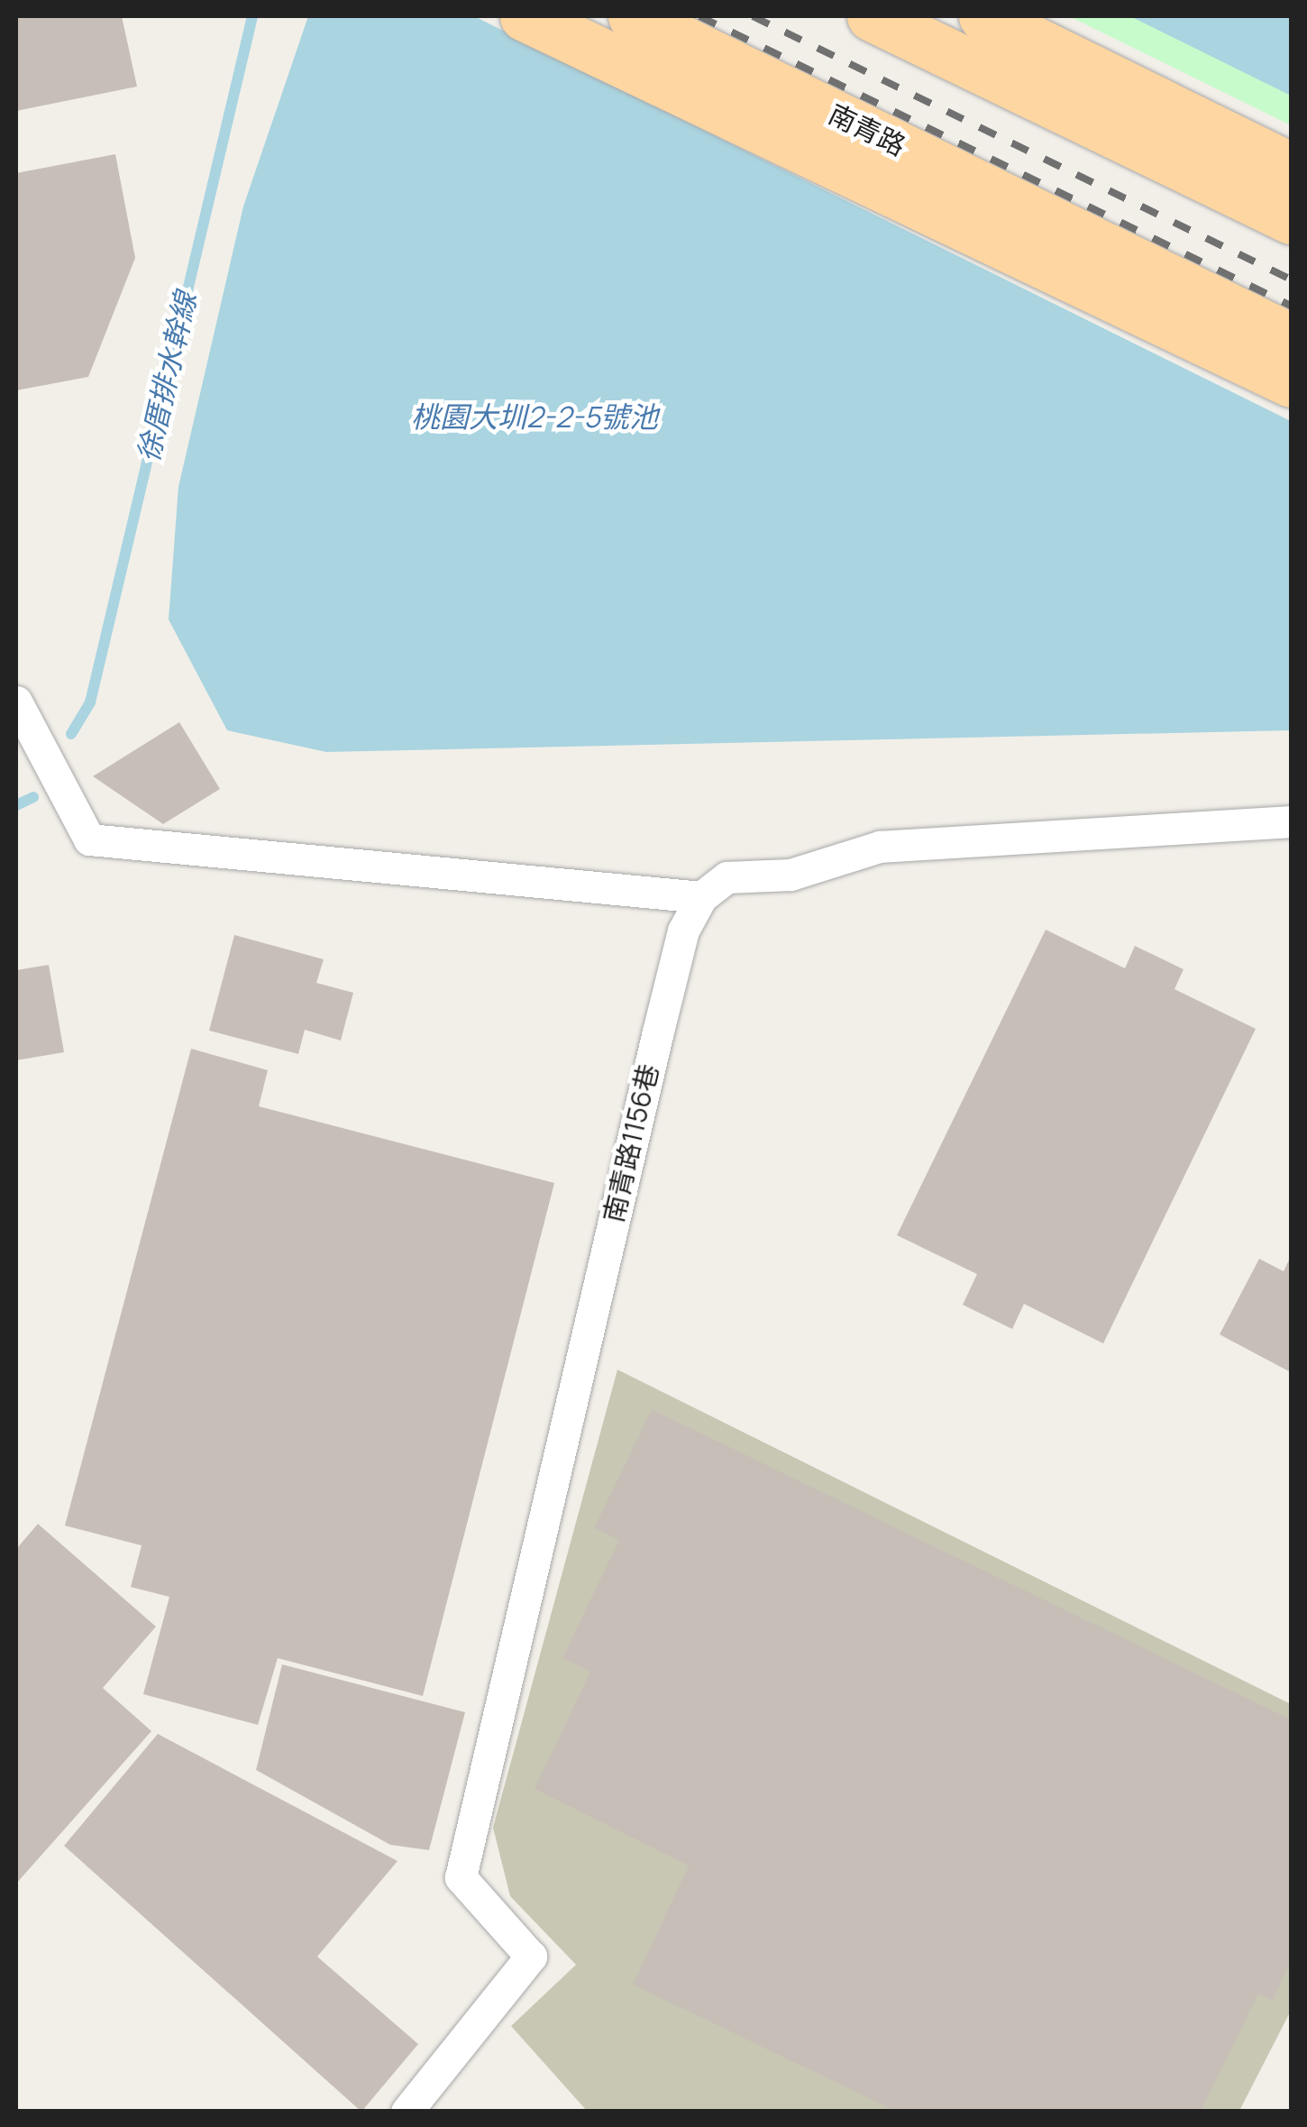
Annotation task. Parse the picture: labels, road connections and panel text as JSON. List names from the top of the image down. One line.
{"streets":{"main road":["南青路"],"street":["南青路1156巷"]},"water":["徐厝排水幹線","桃園大圳2-2-5號池"]}
